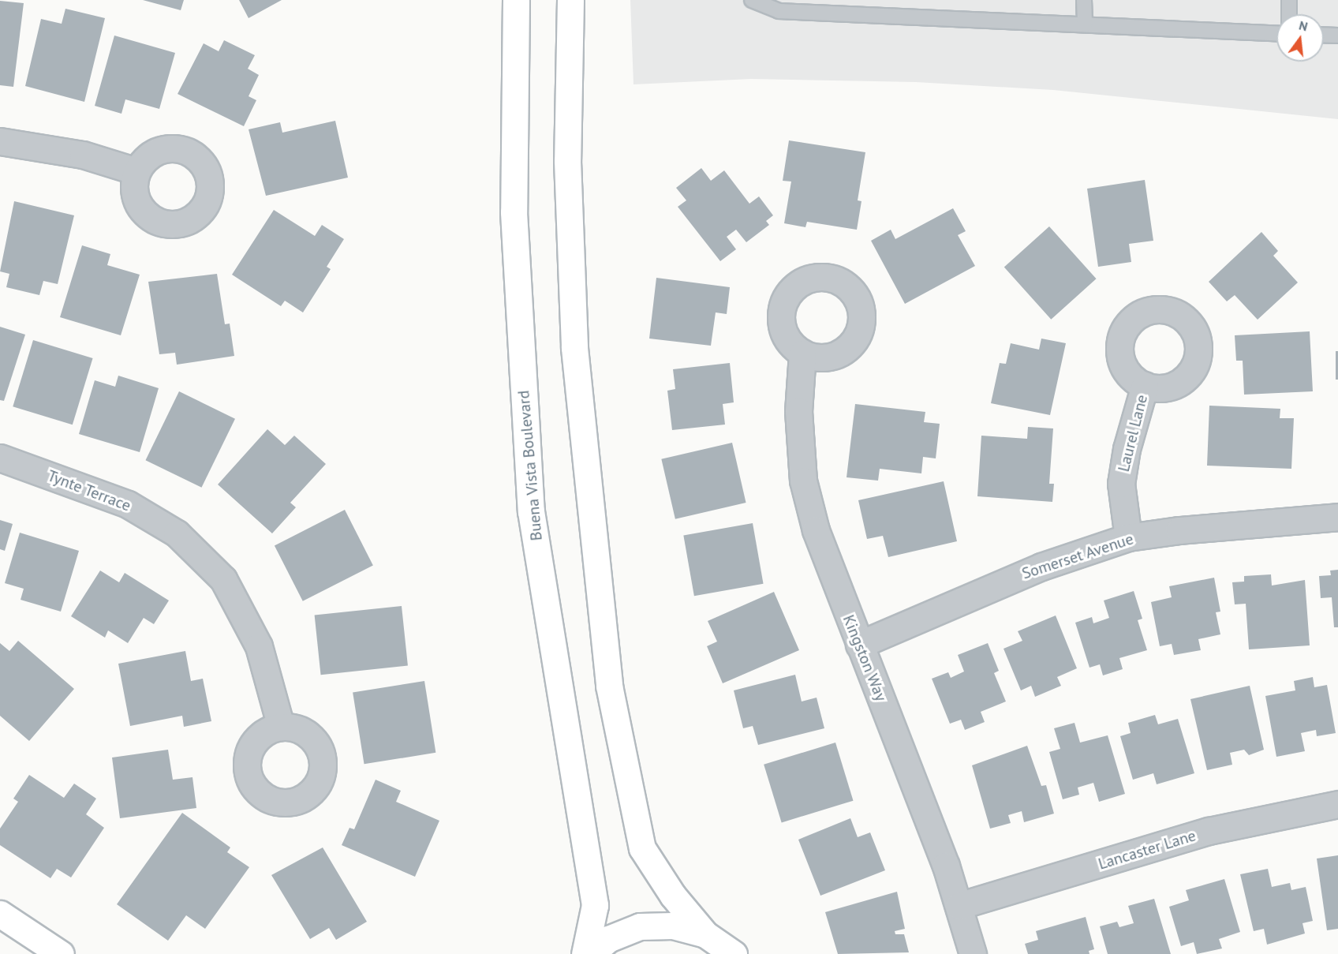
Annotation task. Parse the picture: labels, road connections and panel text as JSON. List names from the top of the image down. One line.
{"streets":{"main road":["Buena Vista Boulevard"],"street":["Laurel Lane","Tynte Terrace","Somerset Avenue","Kingston Way","Lancaster Lane"]},"crossings":[["Laurel Lane","Somerset Avenue"],["Somerset Avenue","Kingston Way"],["Kingston Way","Lancaster Lane"]],"north":"top"}
